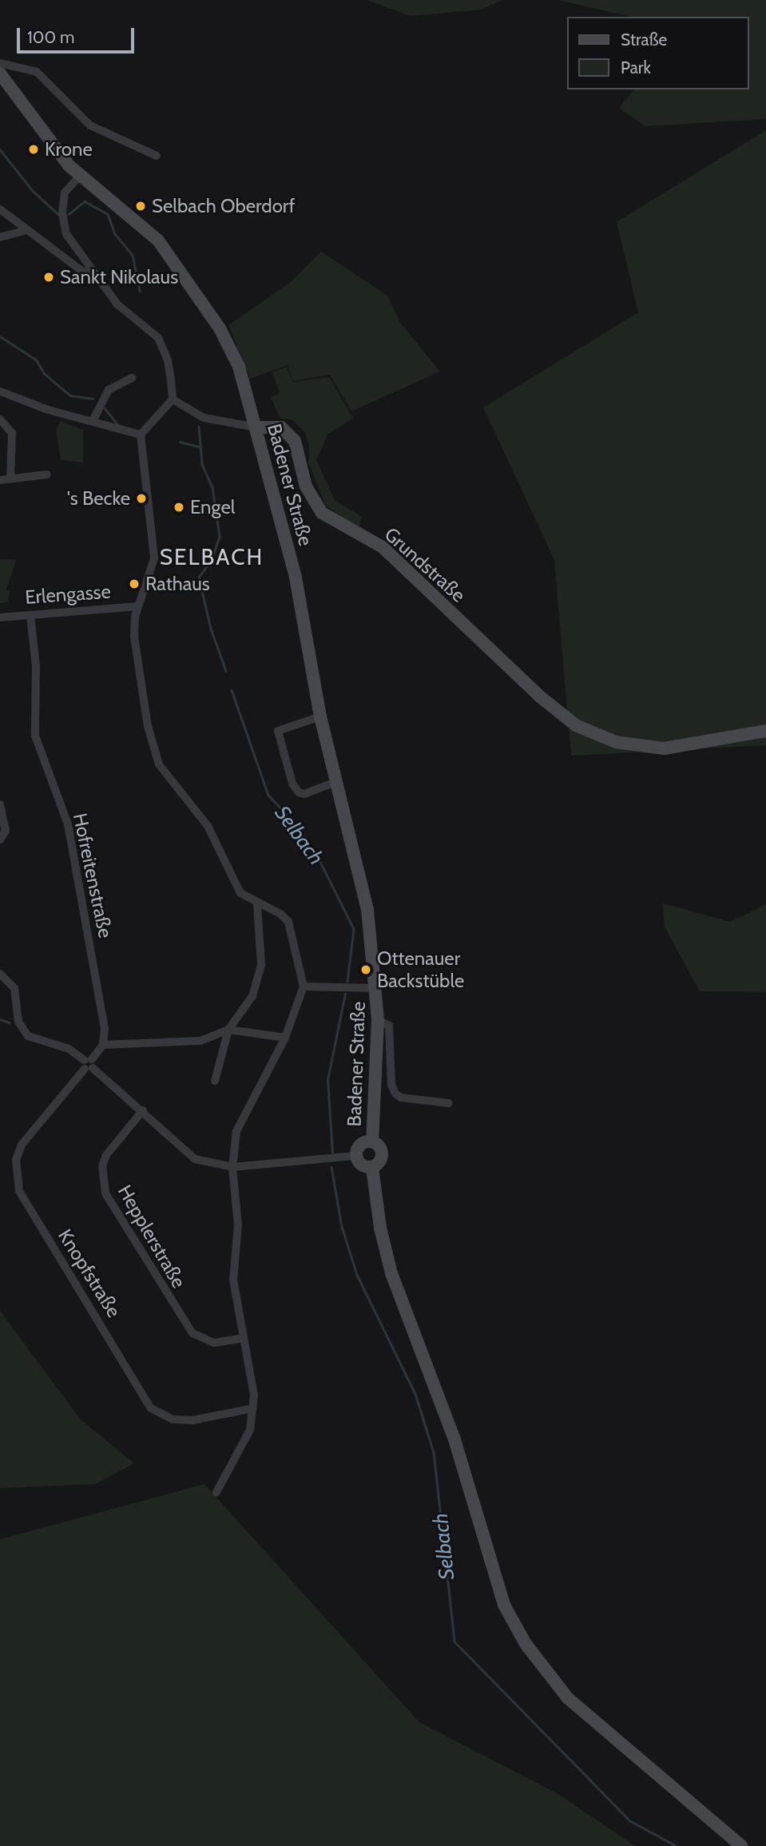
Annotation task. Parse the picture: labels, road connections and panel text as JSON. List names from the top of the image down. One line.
{"streets":{"main road":["Badener Straße","Grundstraße"],"street":["Erlengasse","Hofreitenstraße","Hepplerstraße","Knopfstraße"]},"crossings":[["Badener Straße","Grundstraße"],["Erlengasse","Hofreitenstraße"]],"districts":["SELBACH"],"water":["Selbach"],"places":["Krone","Selbach Oberdorf","Sankt Nikolaus","'s Becke","Engel","Rathaus","Ottenauer Backstüble"],"legend":["Straße","Park"],"scale_bar":"100 m"}
